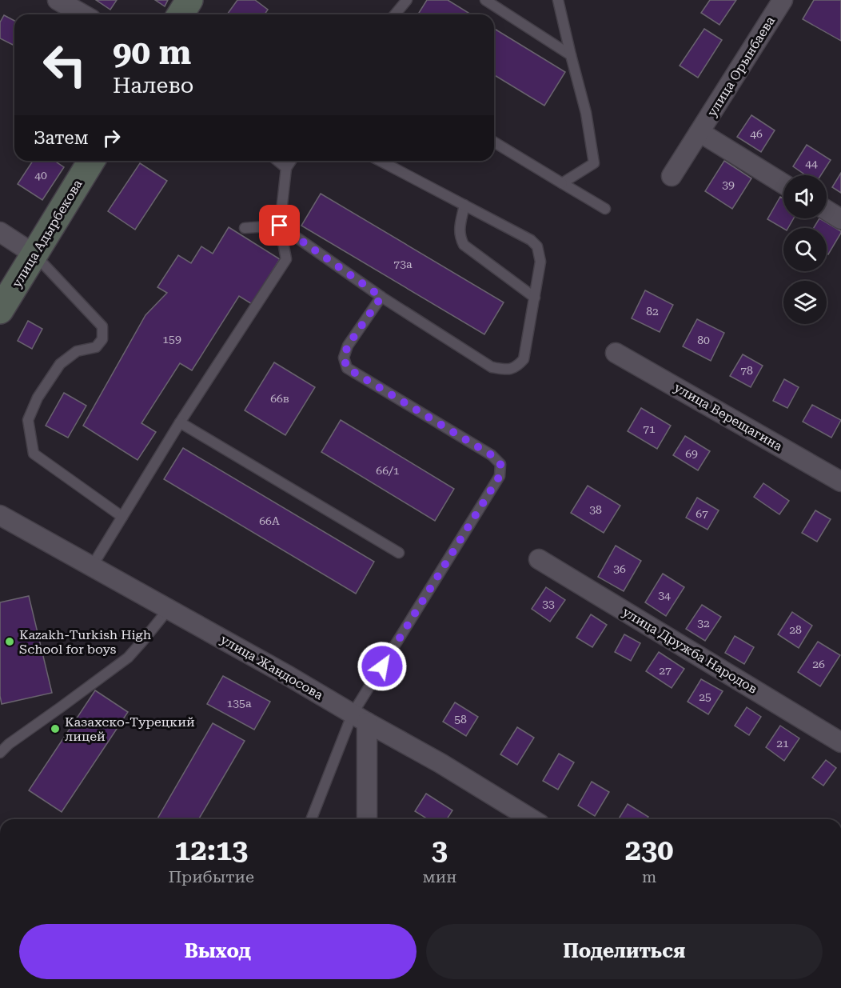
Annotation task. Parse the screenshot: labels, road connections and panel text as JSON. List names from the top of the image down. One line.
{"streets":{"main road":["улица Адырбекова"],"street":["улица Орынбаева","улица Верещагина","улица Дружба Народов","улица Жандосова"]},"places":["Kazakh-Turkish High School for boys","Казахско-Турецкий лицей"],"house_numbers":["46","44","40","39","73а","82","159","80","78","66в","71","69","66/1","38","67","66А","36","34","33","32","28","26","27","25","135а","58","21"],"page":{"turn":["90 m","Налево"],"then":"Затем","eta":["12:13","Прибытие","3","мин","230","m"],"buttons":["Выход","Поделиться"]}}
